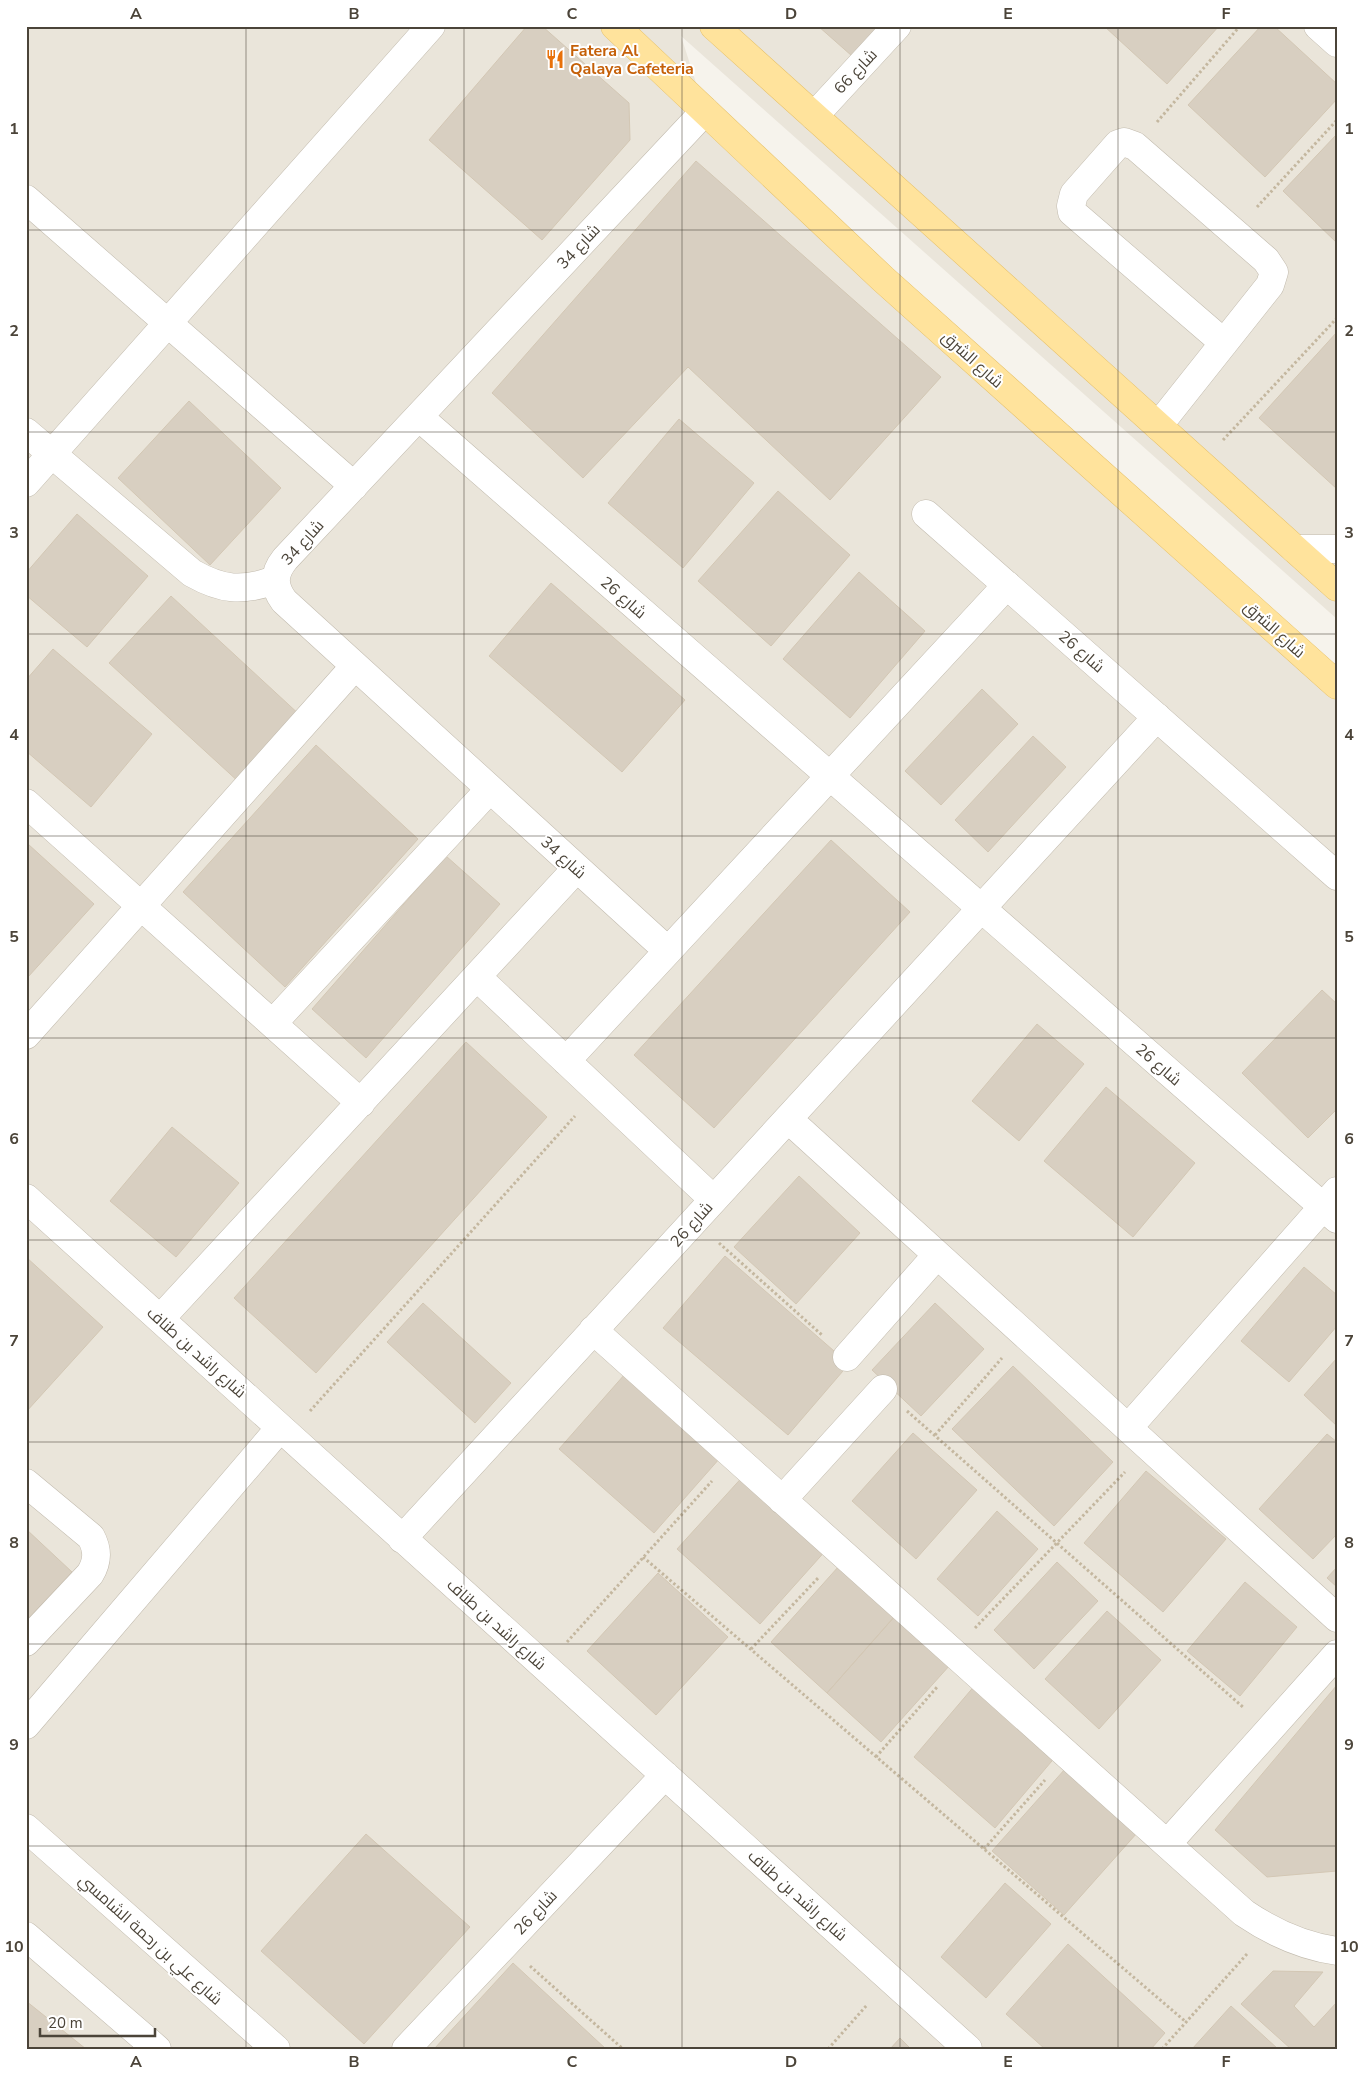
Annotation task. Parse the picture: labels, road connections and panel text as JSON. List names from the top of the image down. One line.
{"streets":{"main road":["شارع الشرق"],"street":["شارع 66","شارع 34","شارع 26","شارع راشد بن طناف","شارع علي بن رحمة الشامسي"]},"crossings":[["شارع 34","شارع الشرق"],["شارع 34","شارع 26"],["شارع 26","شارع راشد بن طناف"]],"places":{"restaurant":["Fatera Al Qalaya Cafeteria"]},"scale_bar":"20 m","grid":{"columns":["A","B","C","D","E","F"],"rows":["1","2","3","4","5","6","7","8","9","10"]}}
